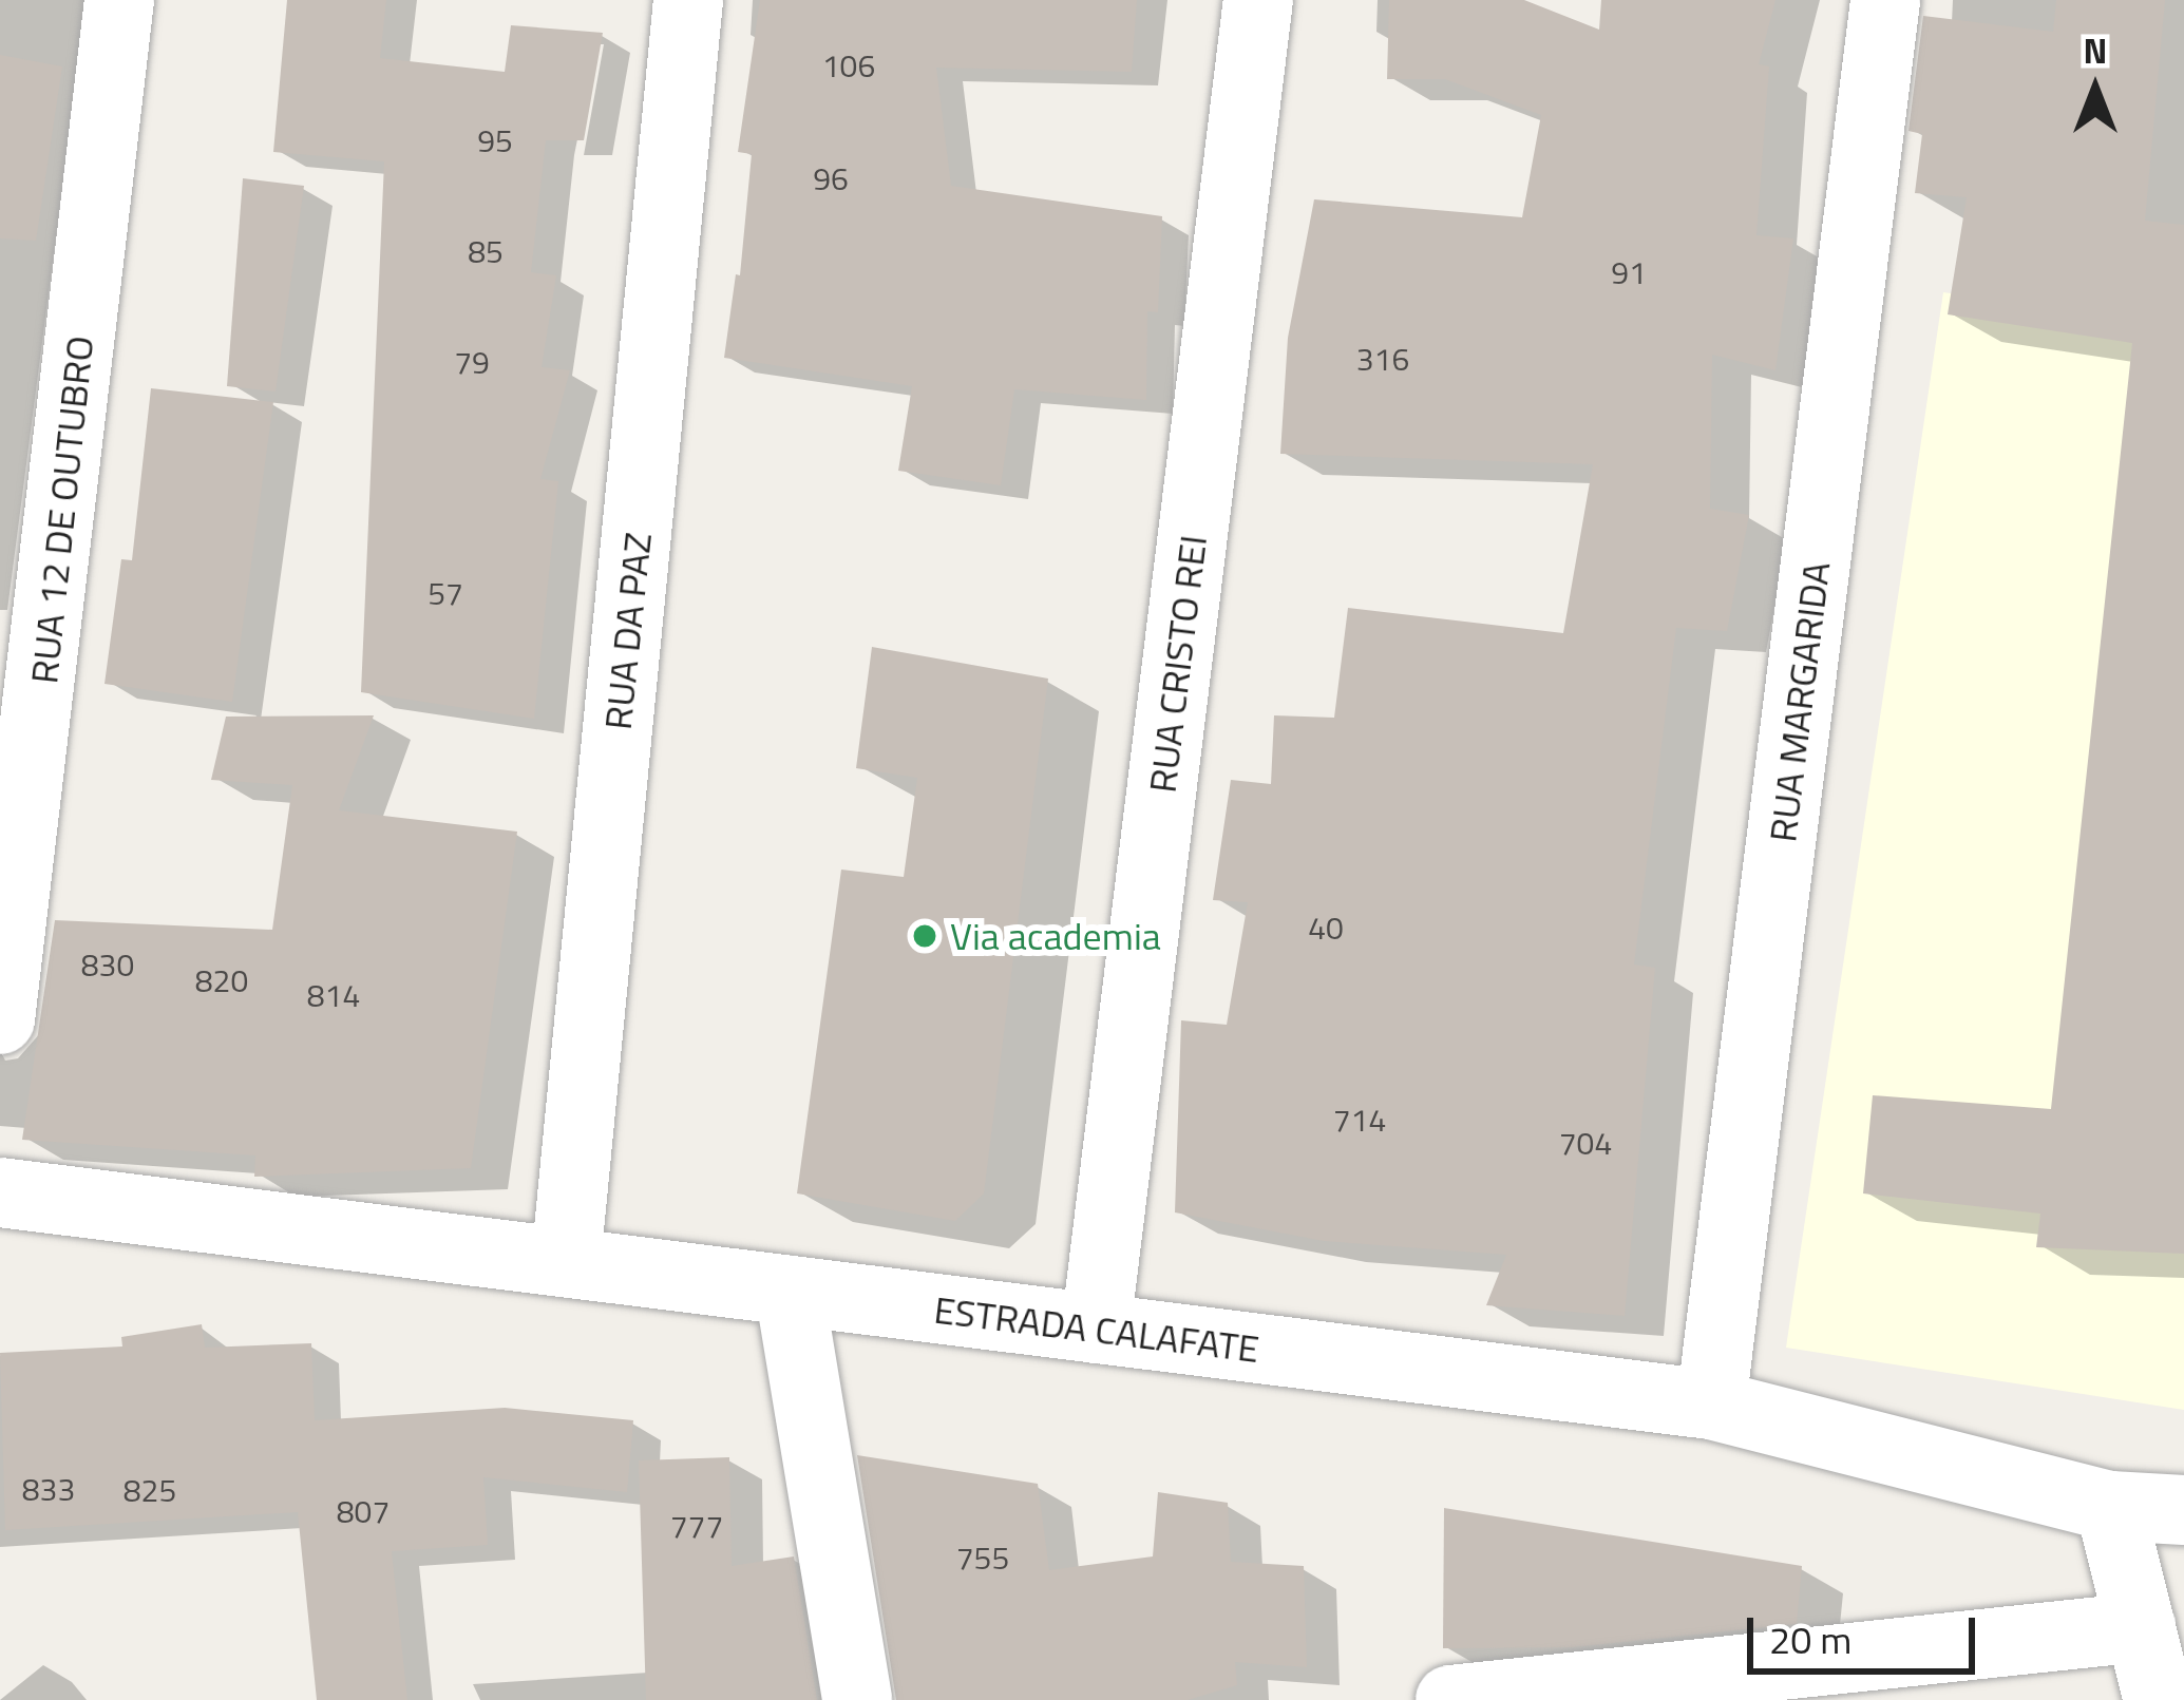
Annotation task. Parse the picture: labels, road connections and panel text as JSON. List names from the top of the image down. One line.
{"streets":{"street":["RUA 12 DE OUTUBRO","RUA DA PAZ","RUA CRISTO REI","RUA MARGARIDA","ESTRADA CALAFATE"]},"crossings":[["RUA DA PAZ","ESTRADA CALAFATE"],["RUA CRISTO REI","ESTRADA CALAFATE"],["RUA MARGARIDA","ESTRADA CALAFATE"]],"places":["Via academia"],"house_numbers":["106","95","96","85","91","316","79","57","40","830","820","814","714","704","833","825","807","777","755"],"scale_bar":"20 m","north":"top"}
